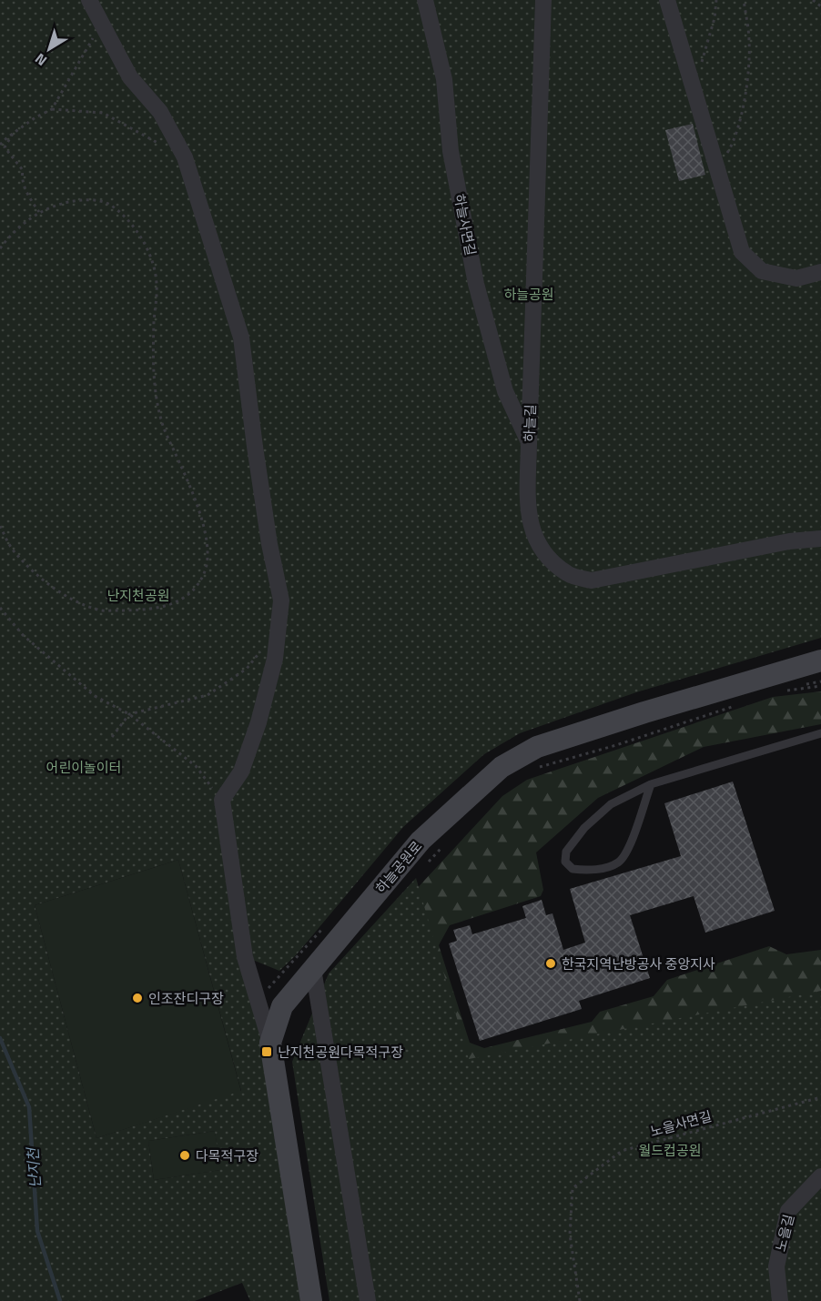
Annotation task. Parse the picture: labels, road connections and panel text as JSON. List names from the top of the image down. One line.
{"streets":{"street":["하늘사면길","하늘길","하늘공원로","노을길"],"path":["노을사면길"]},"crossings":[["하늘사면길","하늘길"]],"water":["난지천"],"parks":["하늘공원","난지천공원","어린이놀이터","월드컵공원"],"places":{"other":["한국지역난방공사 중앙지사","인조잔디구장","다목적구장"],"transit":["난지천공원다목적구장"]},"north":"bottom left"}
